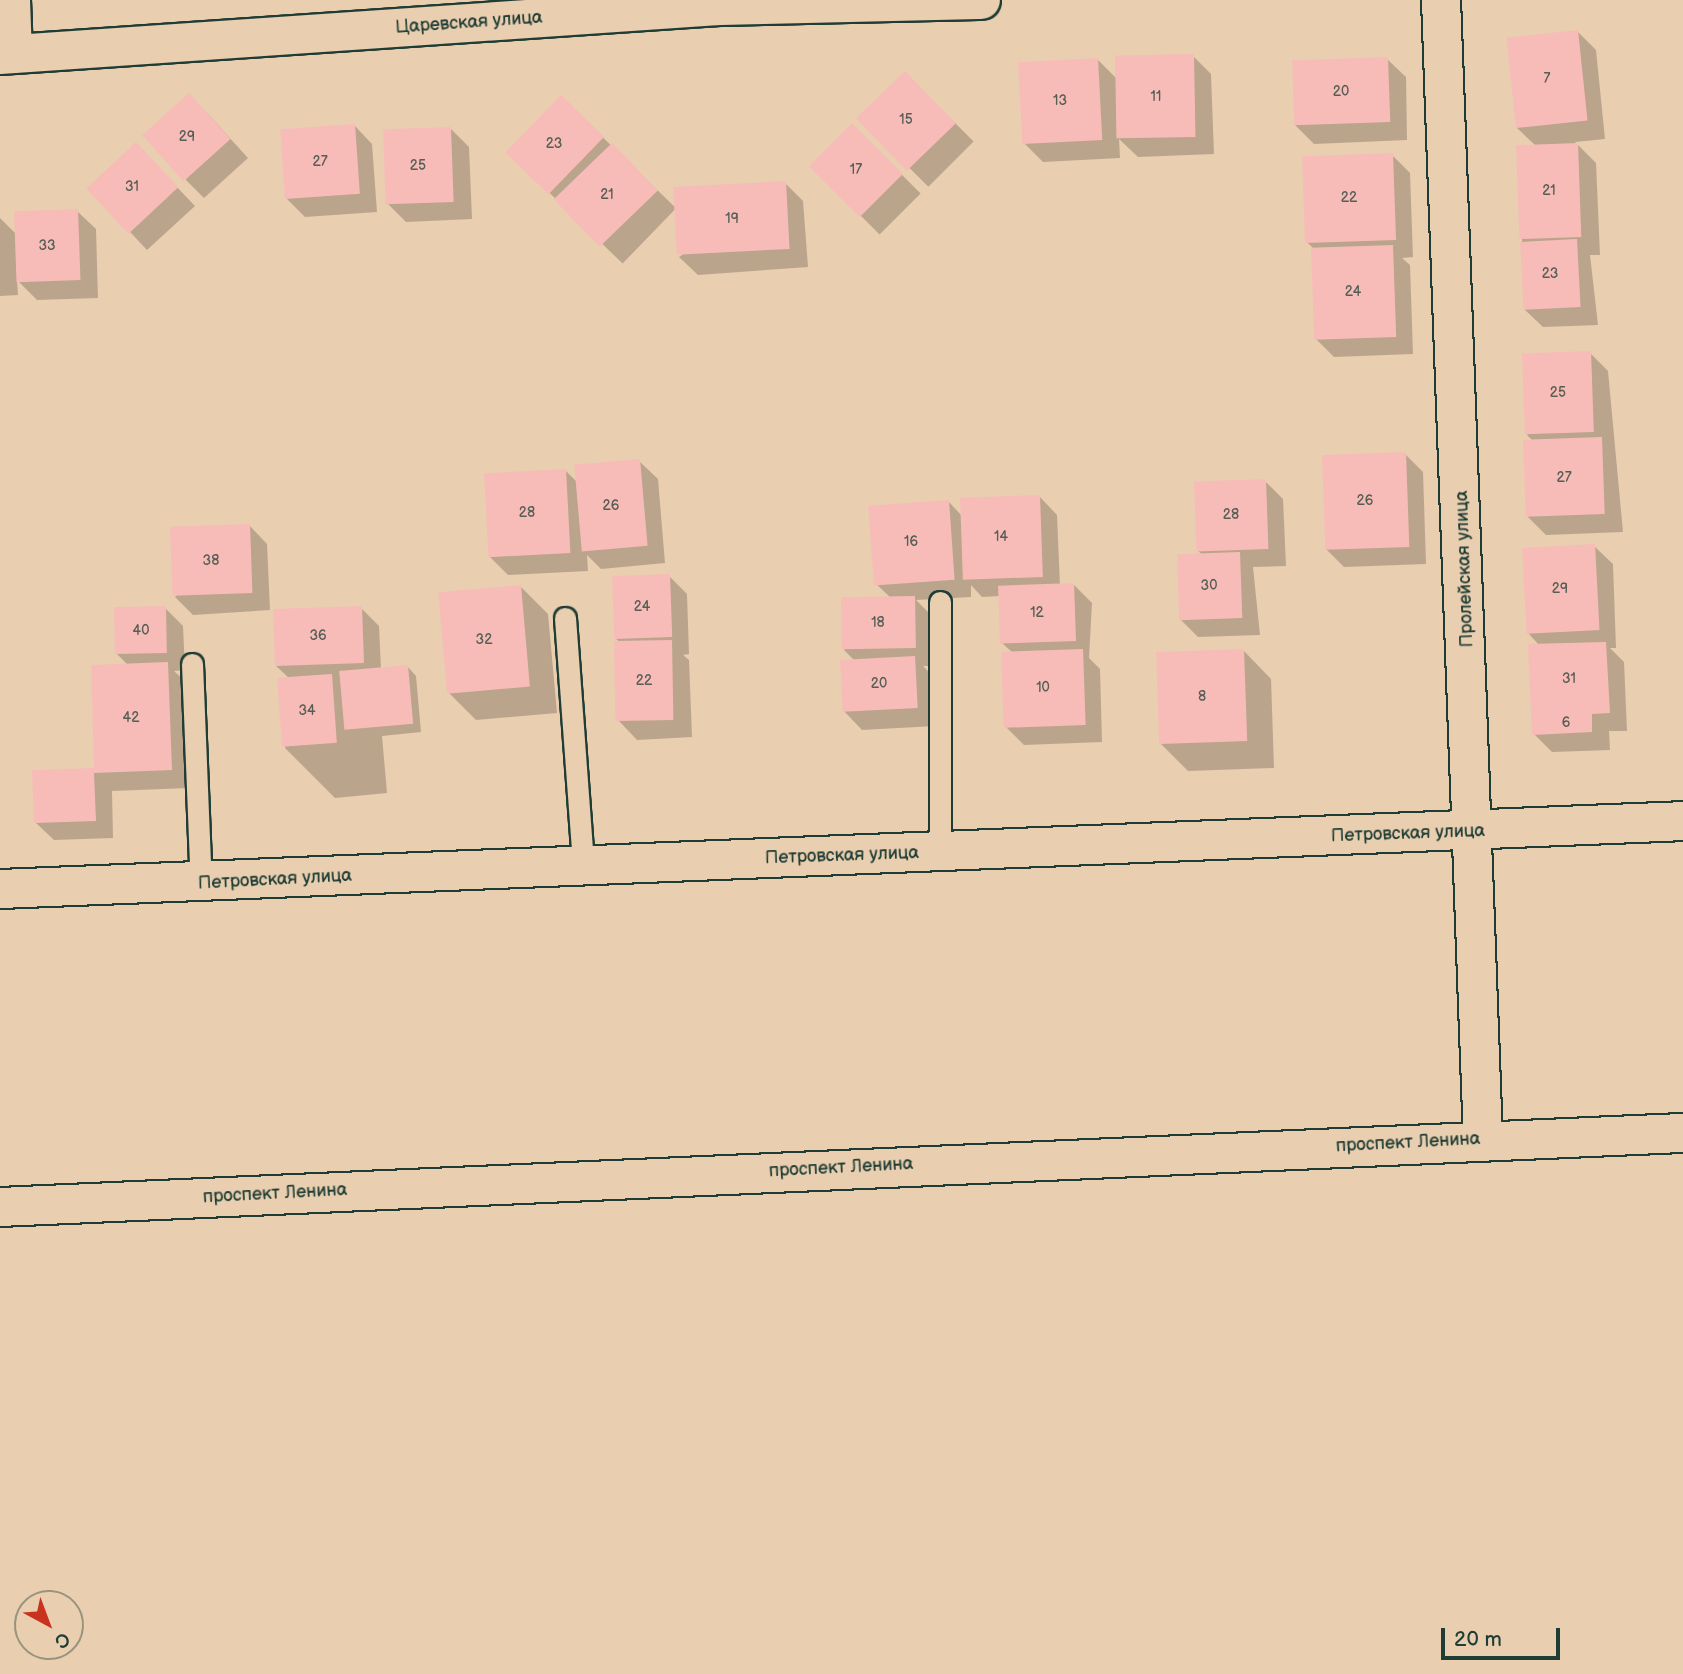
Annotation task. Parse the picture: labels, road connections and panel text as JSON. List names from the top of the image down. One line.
{"streets":{"street":["Царевская улица","Пролейская улица","Петровская улица","проспект Ленина"]},"crossings":[["Пролейская улица","Петровская улица"],["Пролейская улица","проспект Ленина"]],"house_numbers":["7","20","11","13","15","29","23","27","25","17","31","21","21","22","19","33","23","24","25","27","26","26","28","28","14","16","38","30","29","24","12","18","40","36","32","31","22","20","10","8","34","42","6"],"scale_bar":"20 m","north":"bottom right"}
